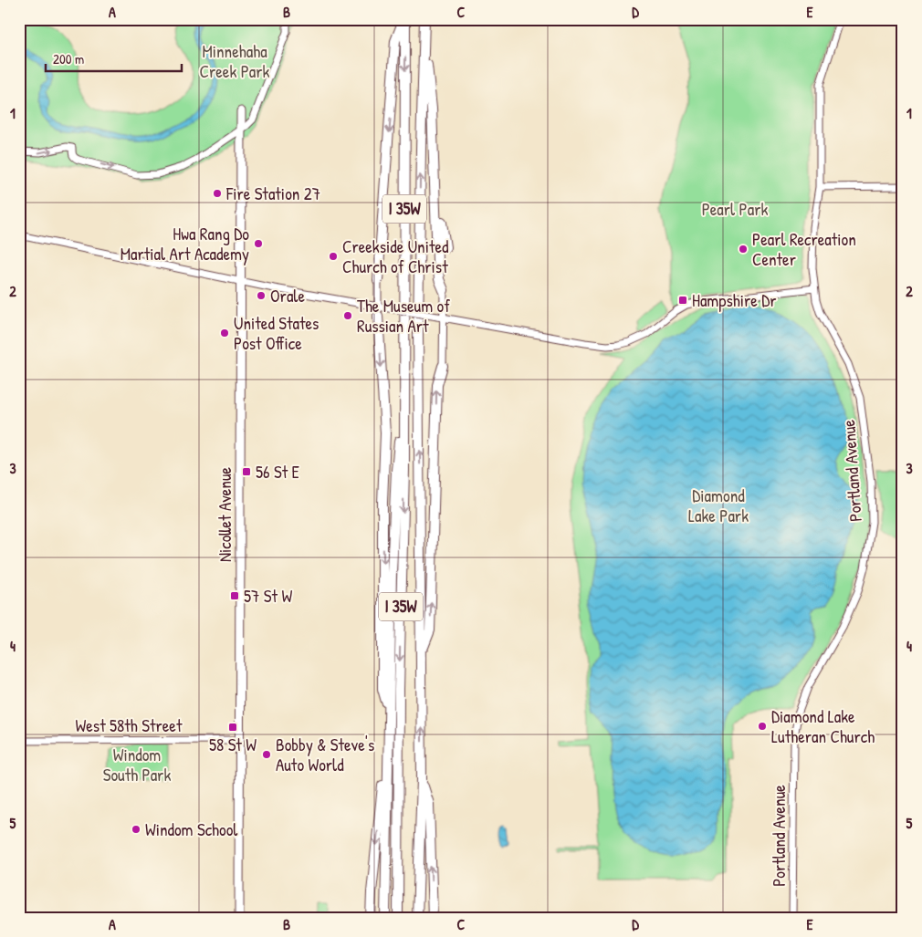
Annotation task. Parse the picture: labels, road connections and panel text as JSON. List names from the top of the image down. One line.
{"streets":{"highway":["I 35W"],"main road":["Nicollet Avenue"],"street":["Portland Avenue","West 58th Street"]},"crossings":[["Nicollet Avenue","West 58th Street"]],"parks":["Minnehaha Creek Park","Pearl Park","Diamond Lake Park","Windom South Park"],"places":{"other":["Fire Station 27","Hwa Rang Do Martial Art Academy","Pearl Recreation Center","Creekside United Church of Christ","Orale","The Museum of Russian Art","United States Post Office","Diamond Lake Lutheran Church","Bobby & Steve's Auto World","Windom School"],"transit":["Hampshire Dr","56 St E","57 St W","58 St W"]},"scale_bar":"200 m","grid":{"columns":["A","B","C","D","E"],"rows":["1","2","3","4","5"]}}
